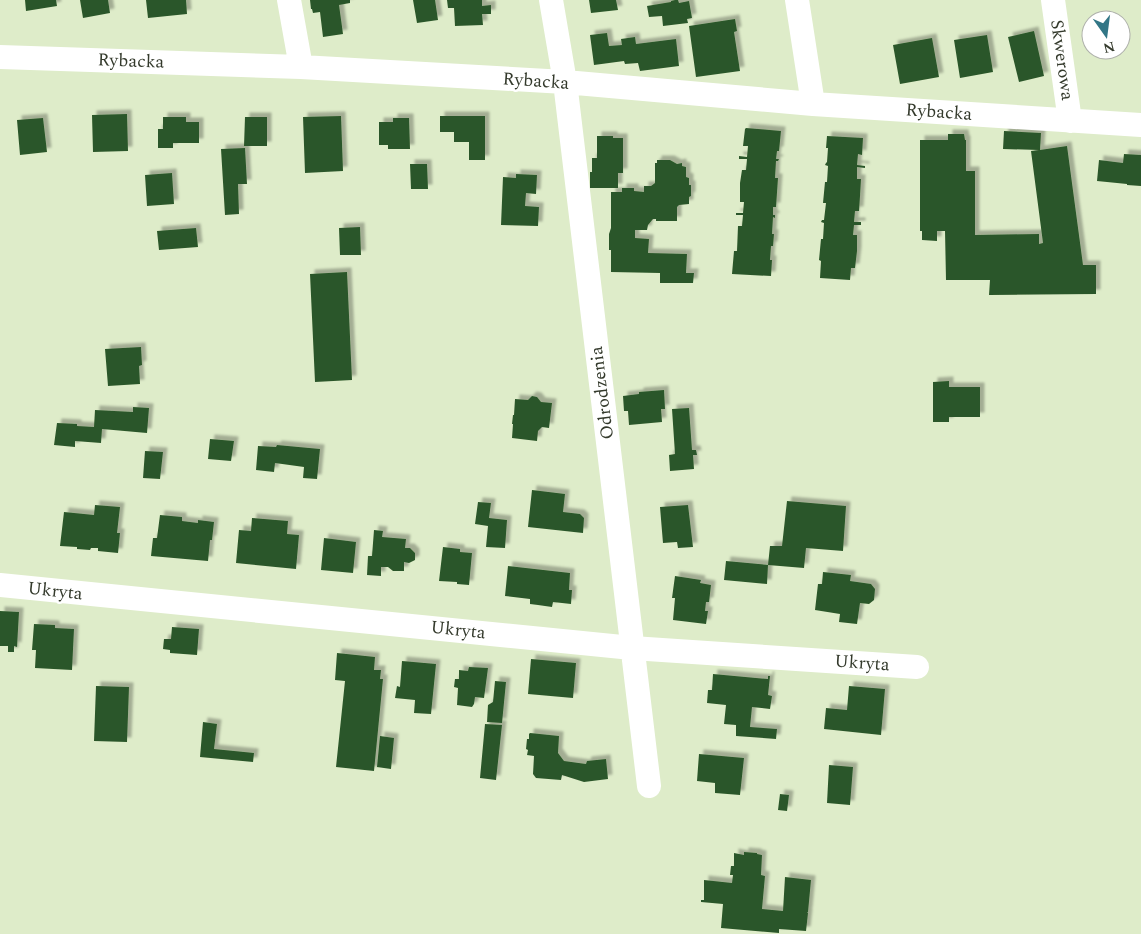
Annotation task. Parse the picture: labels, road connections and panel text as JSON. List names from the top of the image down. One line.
{"streets":{"street":["Skwerowa","Rybacka","Odrodzenia","Ukryta"]},"crossings":[["Skwerowa","Rybacka"],["Rybacka","Odrodzenia"],["Odrodzenia","Ukryta"]],"north":"bottom"}
